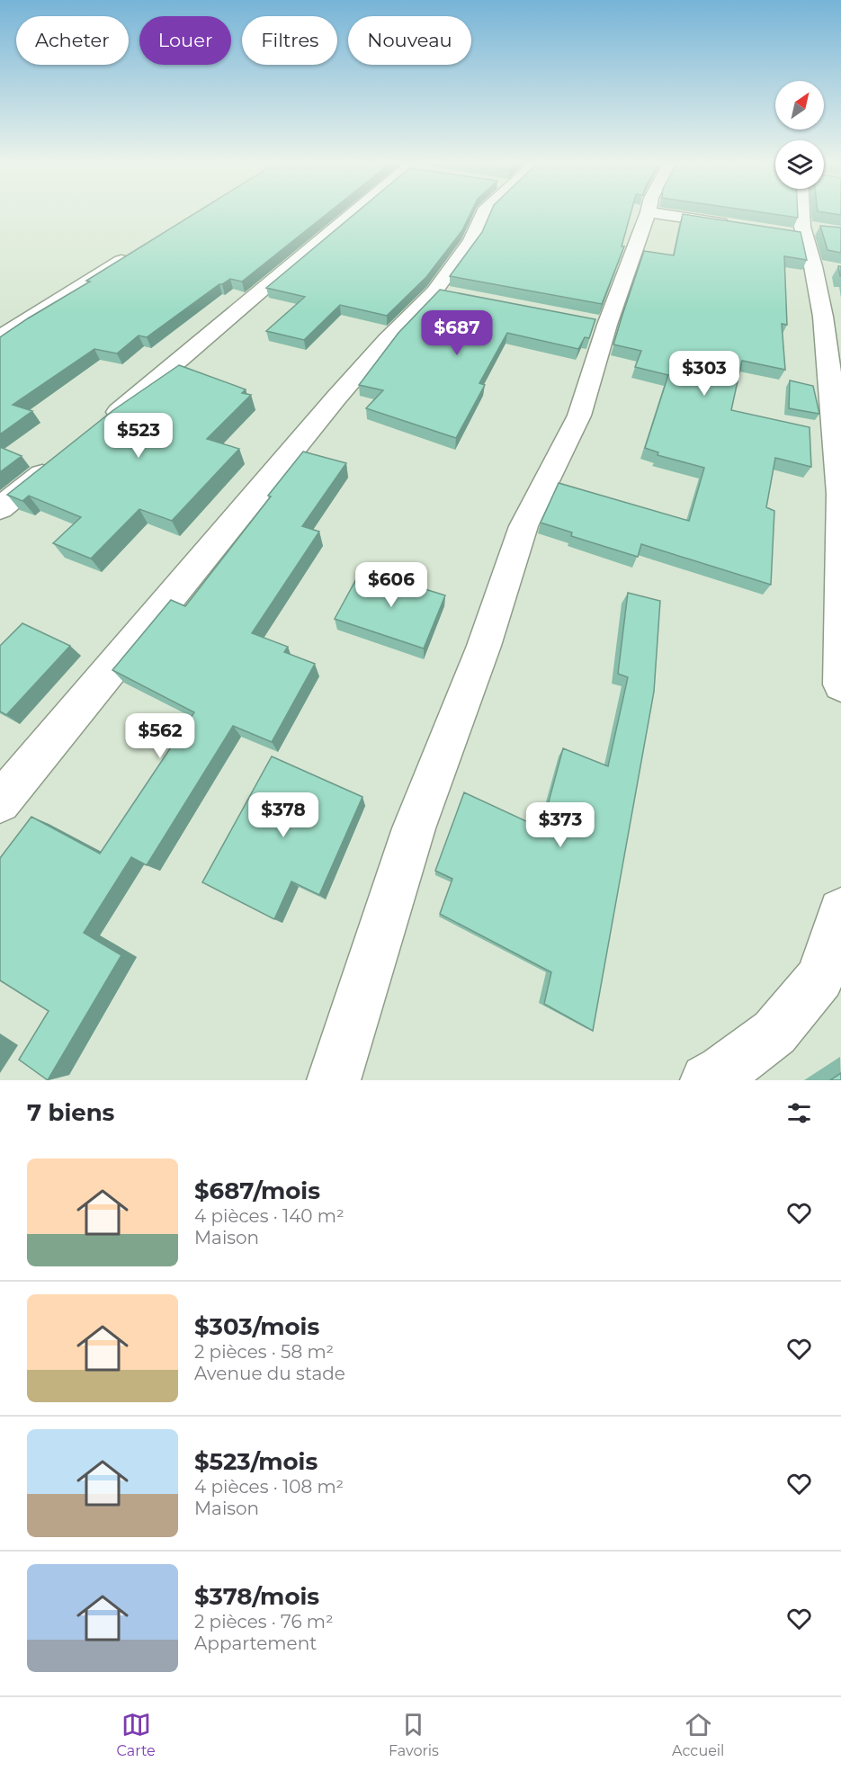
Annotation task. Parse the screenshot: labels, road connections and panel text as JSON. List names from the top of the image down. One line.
{"north":"top right","page":{"chip":["Acheter","Louer","Filtres","Nouveau"],"price":["$687","$303","$523","$606","$562","$378","$373"],"heading":"7 biens","list":[{"name":"$687/mois","note":"4 pièces · 140 m² · Maison"},{"name":"$303/mois","note":"2 pièces · 58 m² · Avenue du stade"},{"name":"$523/mois","note":"4 pièces · 108 m² · Maison"},{"name":"$378/mois","note":"2 pièces · 76 m² · Appartement"}],"tabs":["Carte","Favoris","Accueil"]}}
